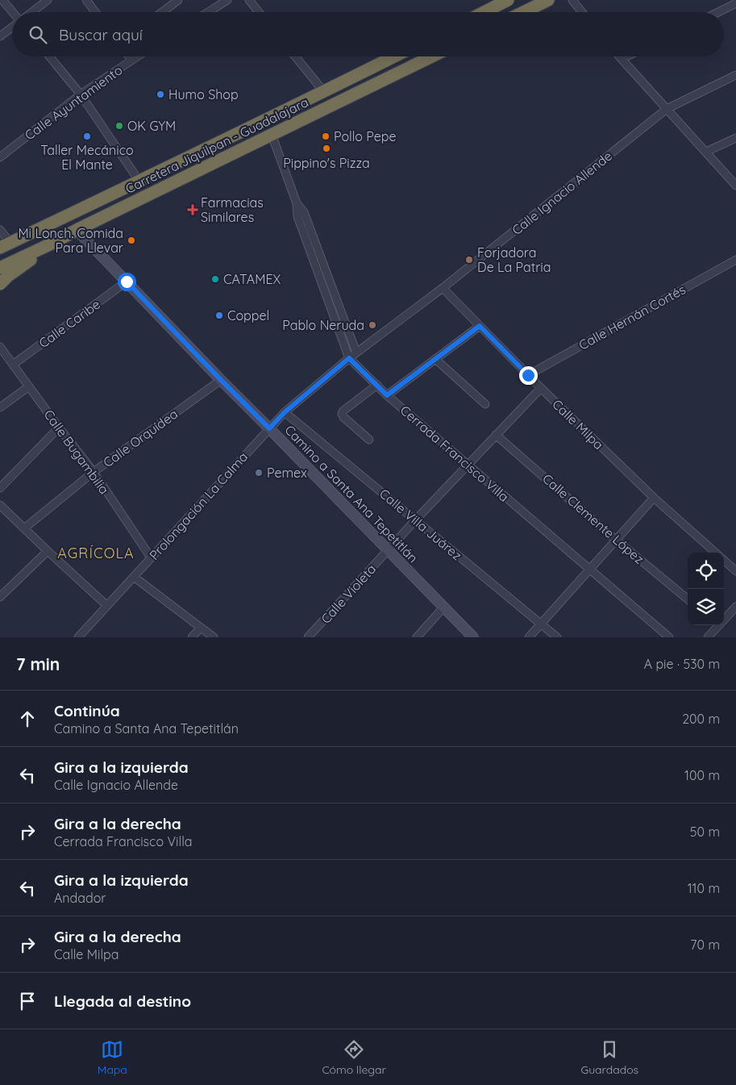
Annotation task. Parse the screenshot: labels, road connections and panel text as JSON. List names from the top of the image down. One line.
{"streets":{"highway":["Carretera Jiquilpan - Guadalajara"],"street":["Calle Ayuntamiento","Calle Ignacio Allende","Calle Hernán Cortés","Calle Caribe","Calle Milpa","Calle Orquídea","Calle Bugambilia","Cerrada Francisco Villa","Camino a Santa Ana Tepetitlán","Prolongación La Calma","Calle Clemente López","Calle Villa Juárez","Calle Violeta"]},"crossings":[["Carretera Jiquilpan - Guadalajara","Cerrada Francisco Villa"],["Carretera Jiquilpan - Guadalajara","Camino a Santa Ana Tepetitlán"],["Calle Ignacio Allende","Calle Milpa"],["Calle Ignacio Allende","Cerrada Francisco Villa"],["Calle Ignacio Allende","Camino a Santa Ana Tepetitlán"],["Calle Ignacio Allende","Prolongación La Calma"],["Calle Ignacio Allende","Calle Villa Juárez"],["Calle Hernán Cortés","Calle Milpa"],["Calle Caribe","Calle Bugambilia"],["Calle Caribe","Camino a Santa Ana Tepetitlán"],["Calle Orquídea","Calle Bugambilia"],["Calle Orquídea","Camino a Santa Ana Tepetitlán"],["Calle Bugambilia","Prolongación La Calma"],["Camino a Santa Ana Tepetitlán","Prolongación La Calma"],["Camino a Santa Ana Tepetitlán","Calle Violeta"]],"districts":["AGRÍCOLA"],"places":{"other":["Humo Shop","OK GYM","Taller Mecánico El Mante","Pollo Pepe","Pippino's Pizza","Mi Lonch. Comida Para Llevar","Forjadora De La Patria","CATAMEX","Coppel","Pablo Neruda","Pemex"],"health":["Farmacias Similares"]},"page":{"search":"Buscar aquí","heading":["7 min","A pie · 530 m"],"list":[["Continúa","Camino a Santa Ana Tepetitlán","200 m"],["Gira a la izquierda","Calle Ignacio Allende","100 m"],["Gira a la derecha","Cerrada Francisco Villa","50 m"],["Gira a la izquierda","Andador","110 m"],["Gira a la derecha","Calle Milpa","70 m"],"Llegada al destino"],"nav":["Mapa","Cómo llegar","Guardados"]}}
